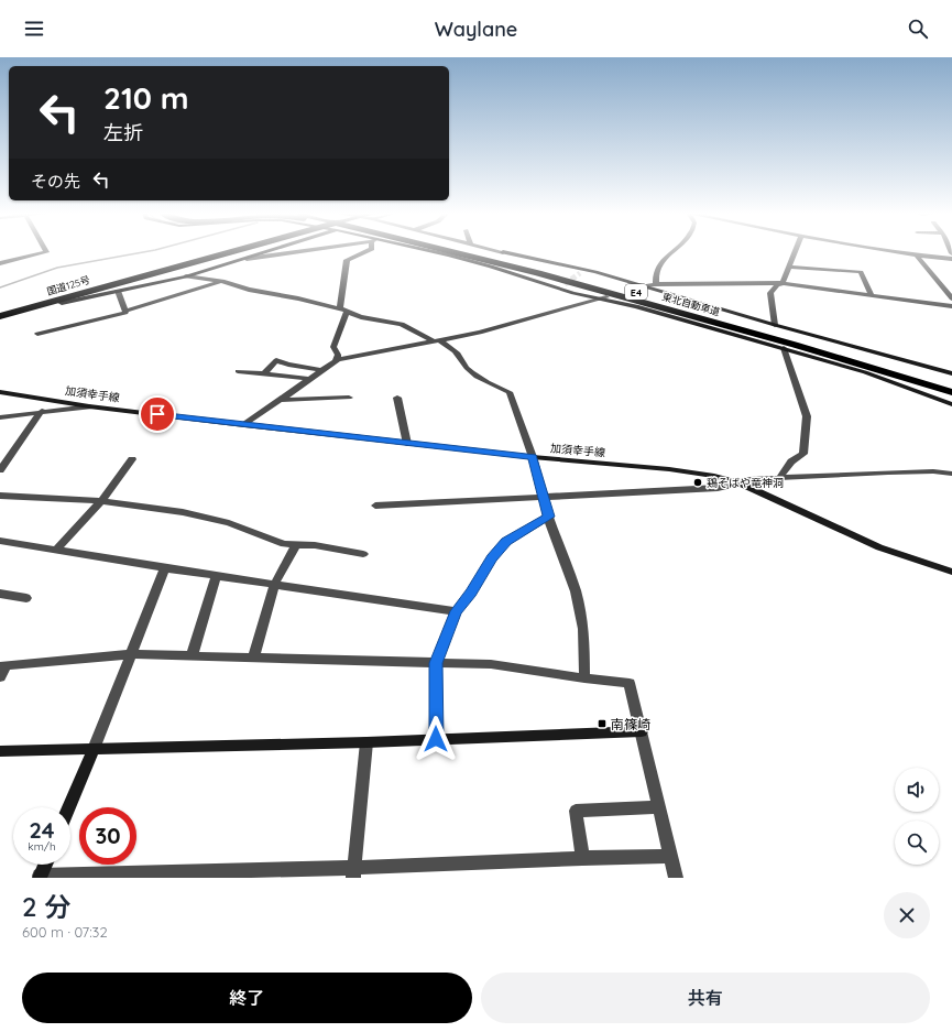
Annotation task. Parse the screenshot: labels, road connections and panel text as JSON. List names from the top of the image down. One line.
{"streets":{"highway":["国道125号","E4","東北自動車道"],"street":["加須幸手線"]},"places":{"other":["鶏そばや竜神洞"],"transit":["南篠崎"]},"page":{"header":"Waylane","turn":["210 m","左折"],"then":"その先","speed":"24 km/h","limit":"30","heading":["2 分","600 m · 07:32"],"buttons":["終了","共有"]}}
